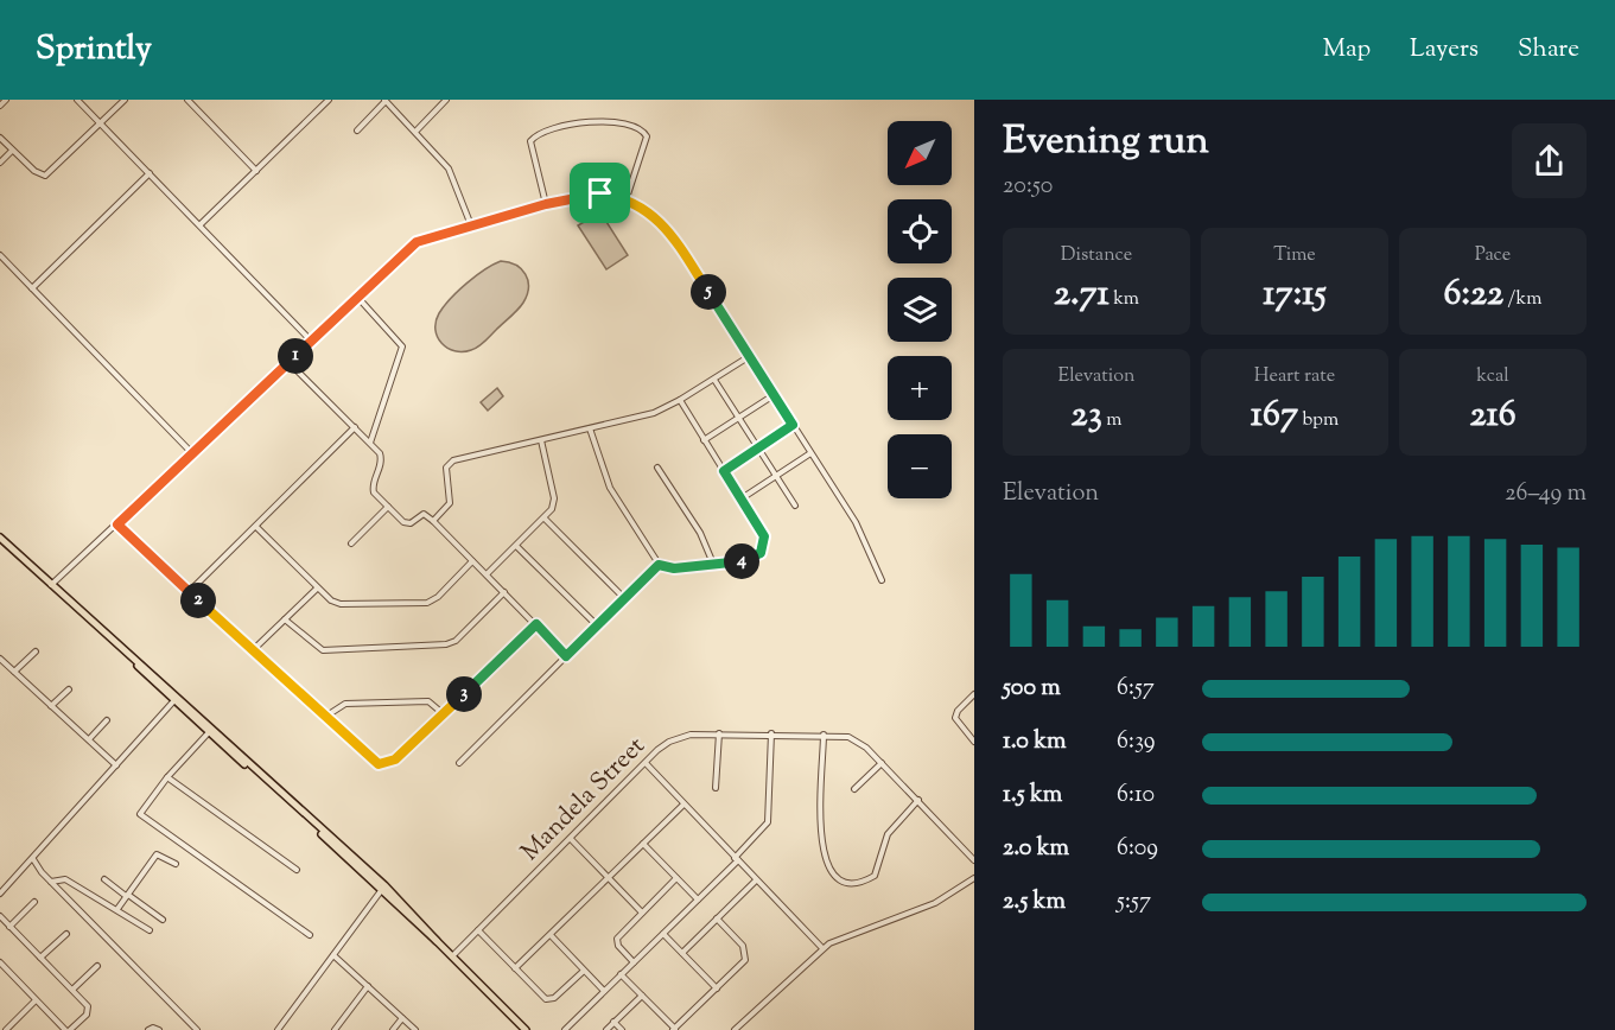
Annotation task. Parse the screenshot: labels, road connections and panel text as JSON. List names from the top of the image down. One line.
{"streets":{"street":["Mandela Street"]},"north":"bottom left","page":{"header":"Sprintly","nav":["Map","Layers","Share"],"heading":["Evening run","20:50"],"map_buttons":["+","−"],"stats":[["Distance","2.71 km"],["Time","17:15"],["Pace","6:22 /km"],["Elevation","23 m"],["Heart rate","167 bpm"],["kcal","216"]],"pins":["5","1","4","2","3"],"chart":["Elevation","26–49 m"],"list":[{"name":"500 m","note":"6:57"},{"name":"1.0 km","note":"6:39"},{"name":"1.5 km","note":"6:10"},{"name":"2.0 km","note":"6:09"},{"name":"2.5 km","note":"5:57"}]}}
